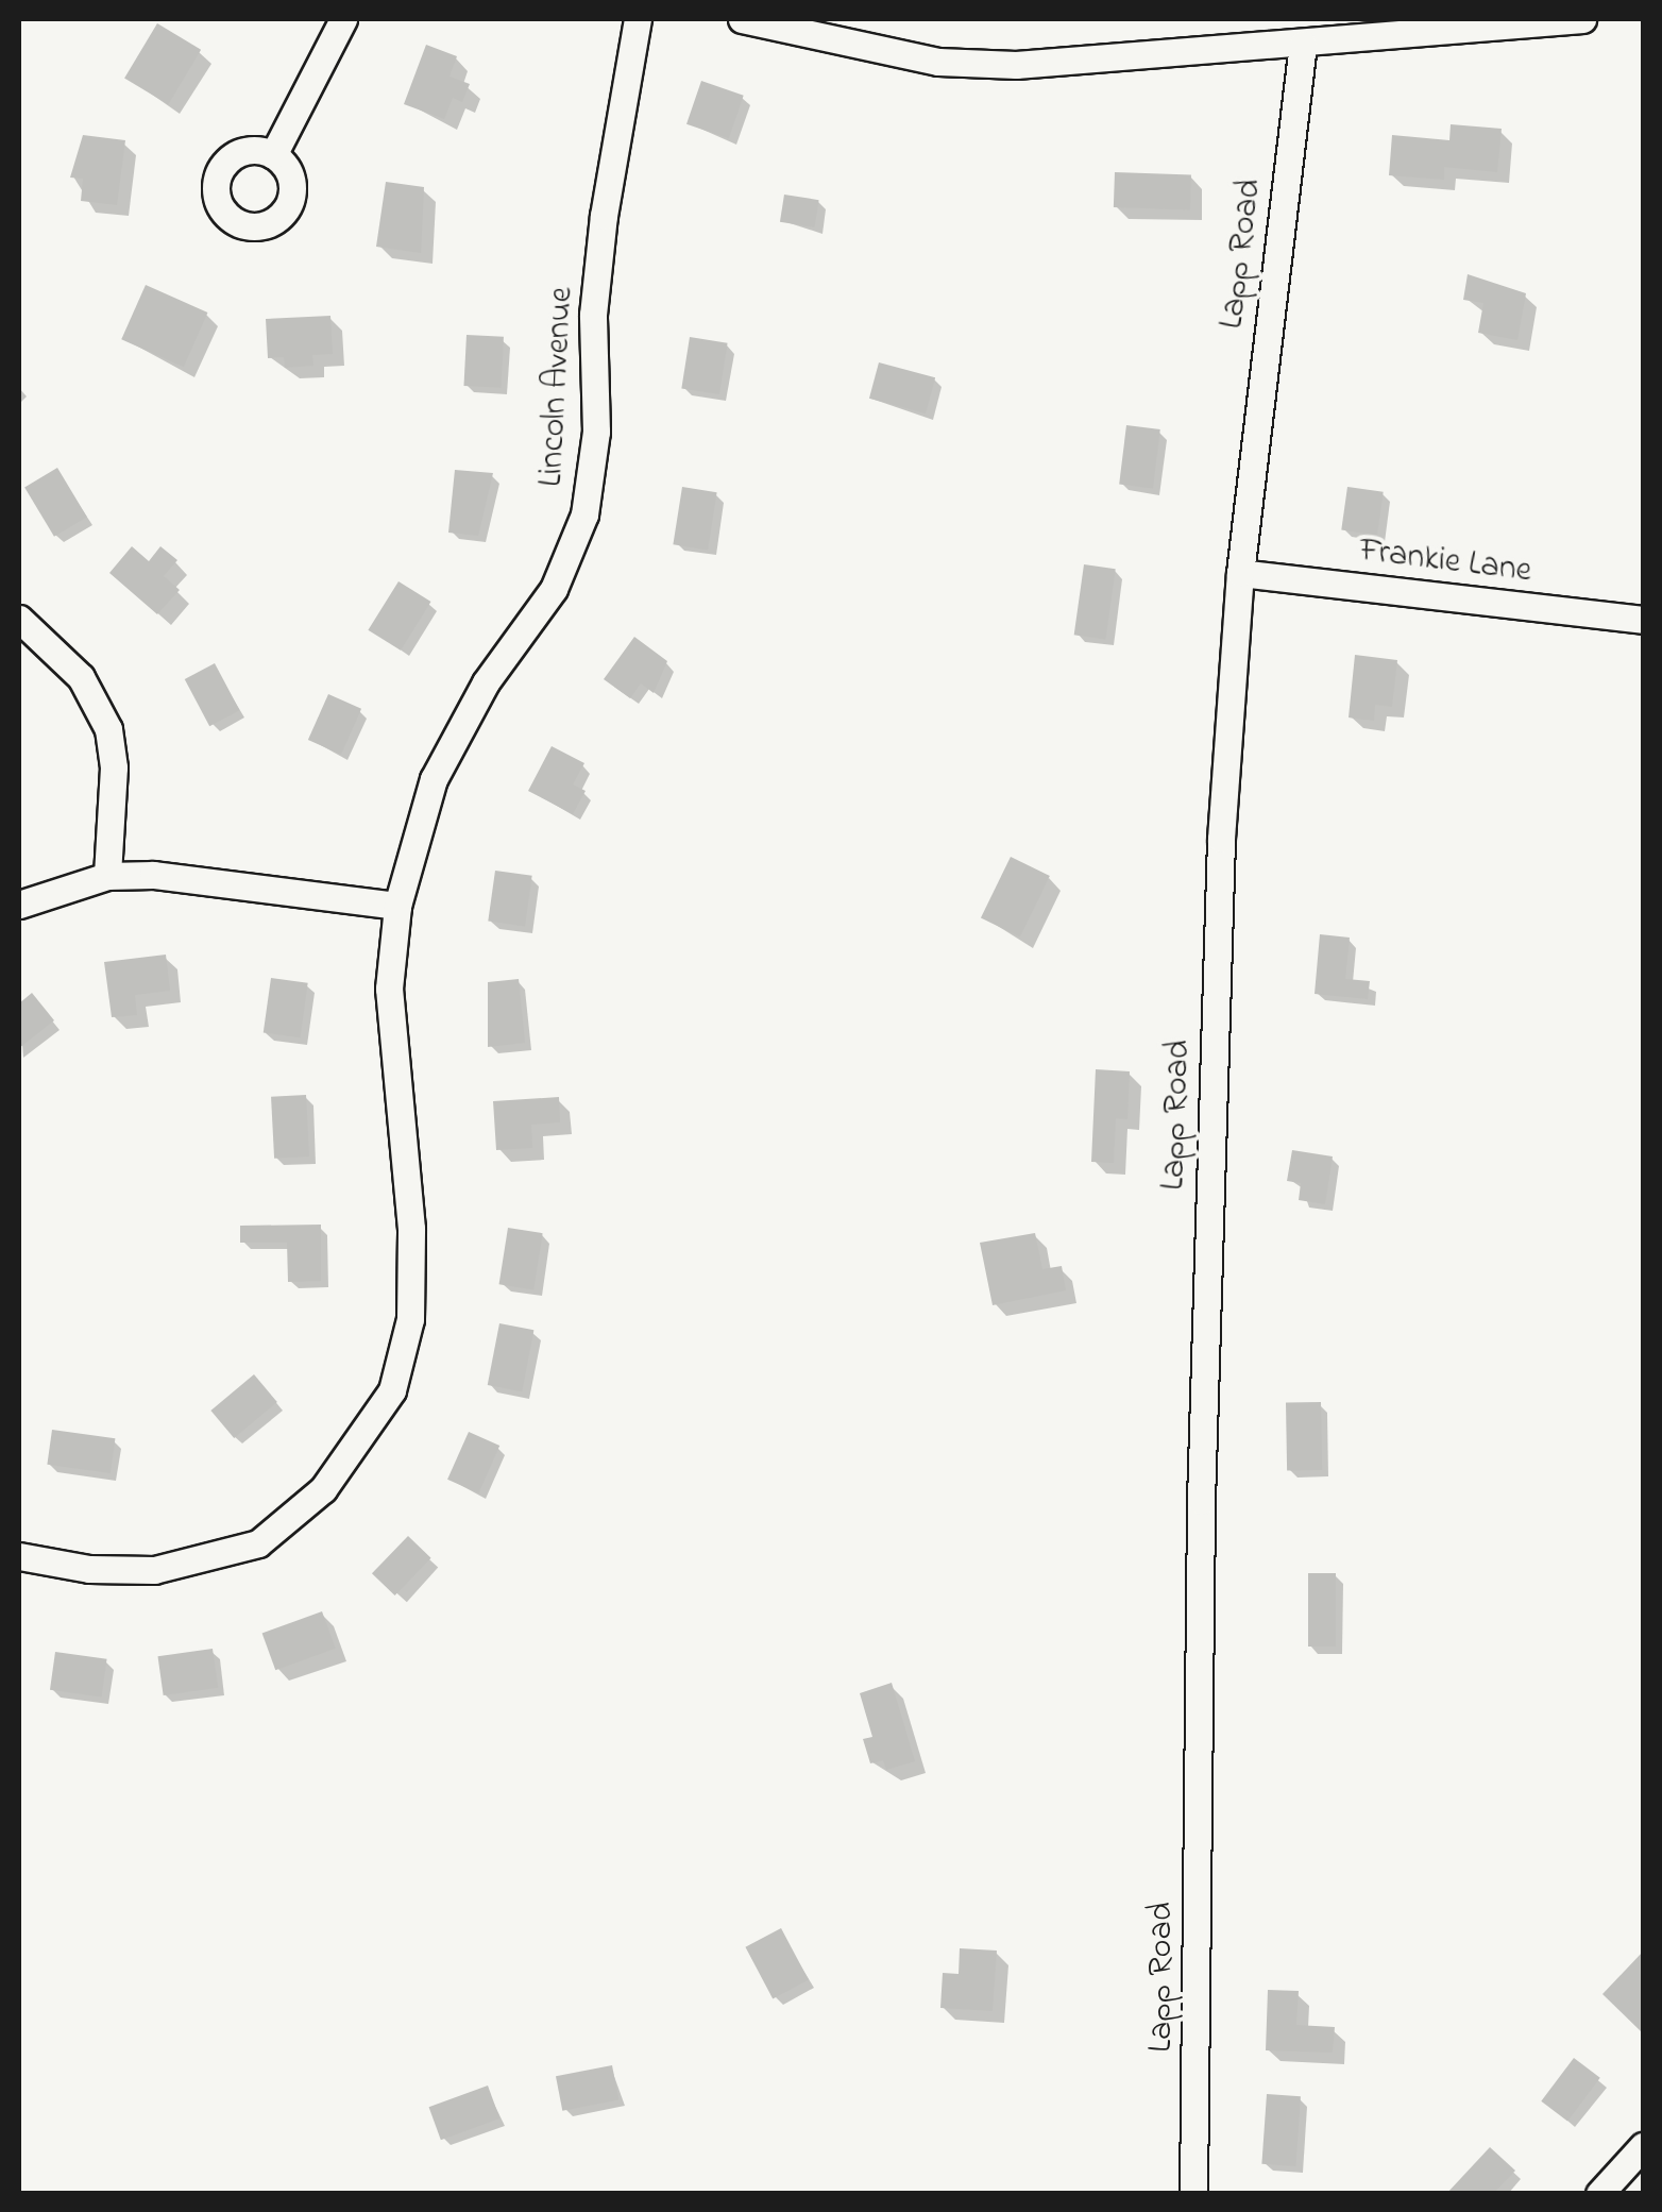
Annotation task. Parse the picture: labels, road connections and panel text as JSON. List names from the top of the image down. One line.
{"streets":{"street":["Lapp Road","Lincoln Avenue","Frankie Lane"]},"crossings":[["Lapp Road","Frankie Lane"]]}
